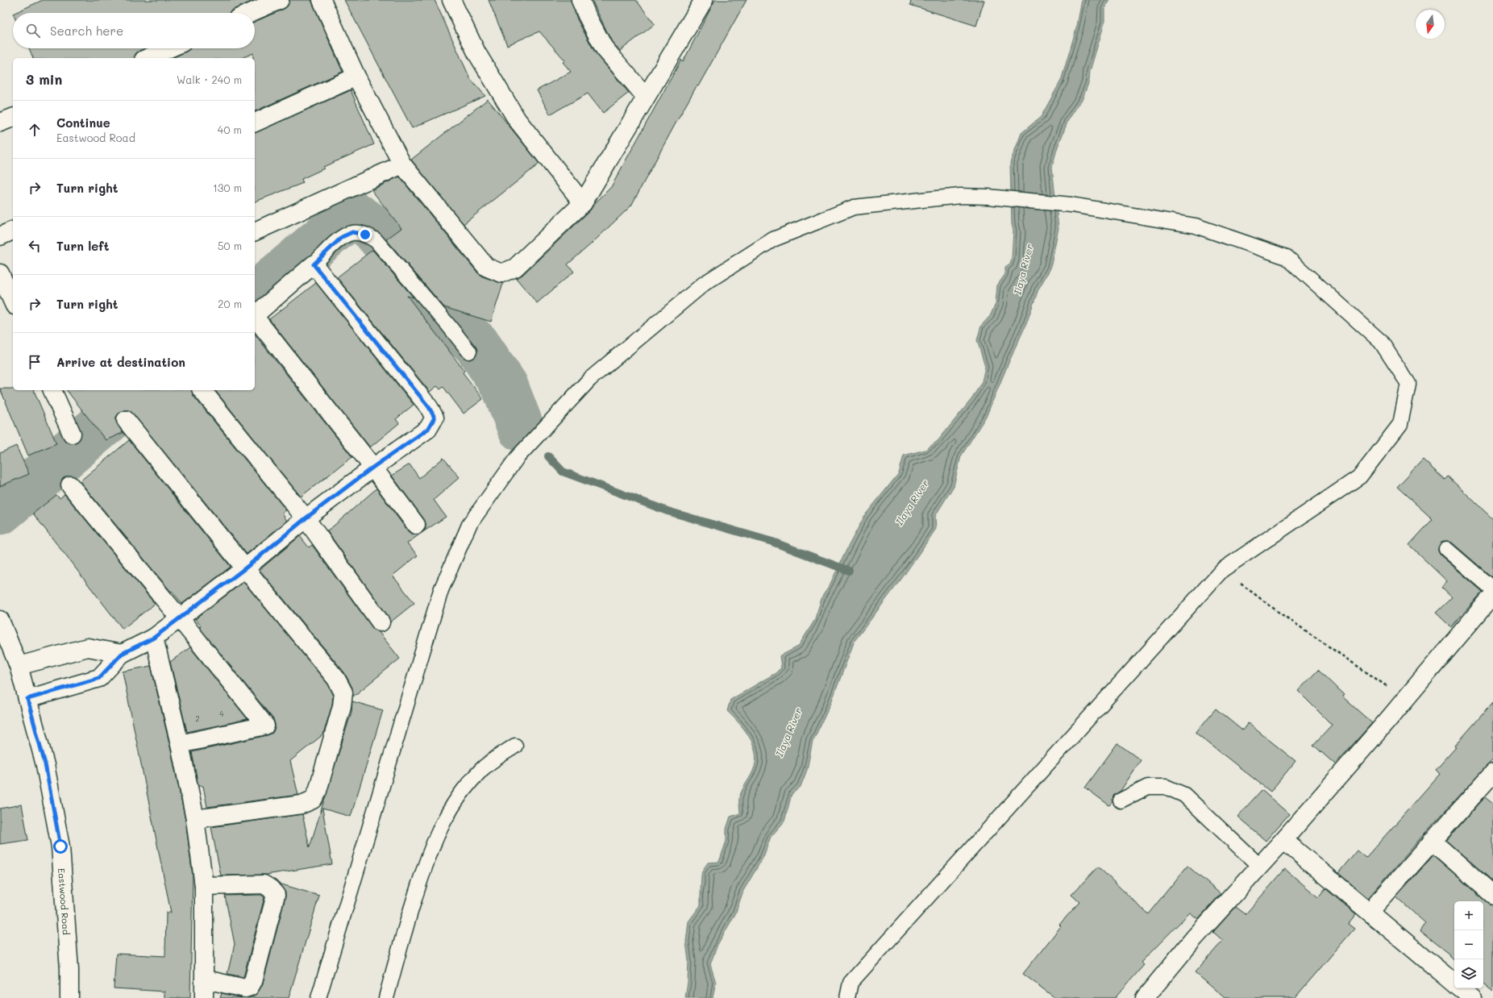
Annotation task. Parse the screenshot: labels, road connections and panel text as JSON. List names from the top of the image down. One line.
{"streets":{"street":["Eastwood Road"]},"water":["Ilaya River"],"house_numbers":["4","2"],"north":"bottom","page":{"search":"Search here","heading":["3 min","Walk · 240 m"],"list":[["Continue","Eastwood Road","40 m"],["Turn right","130 m"],["Turn left","50 m"],["Turn right","20 m"],"Arrive at destination"],"map_buttons":["+","−"]}}
